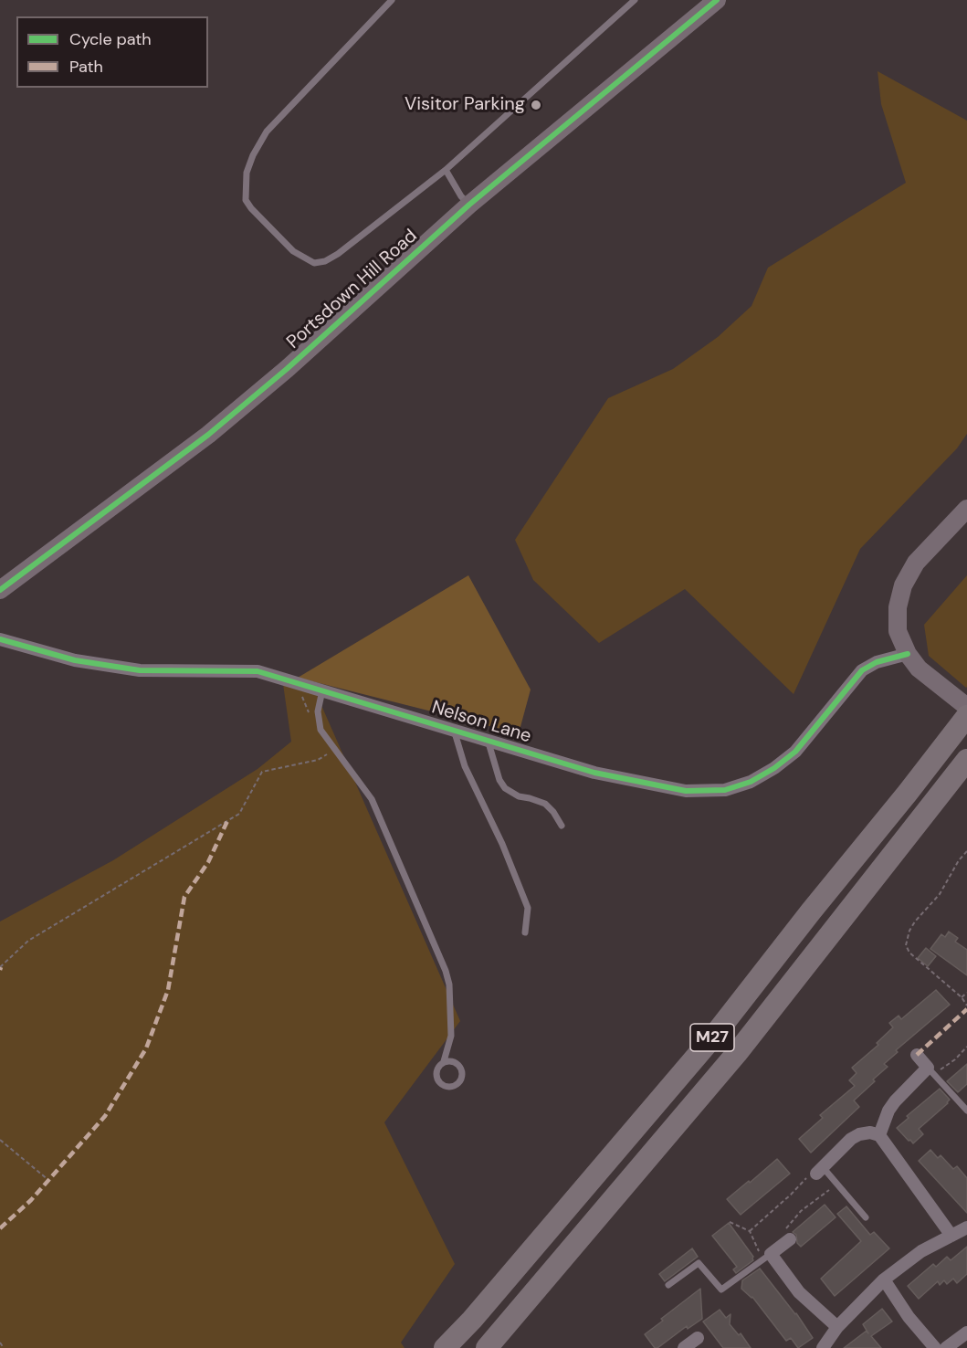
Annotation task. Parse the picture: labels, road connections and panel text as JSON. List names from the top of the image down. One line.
{"streets":{"highway":["M27"],"street":["Portsdown Hill Road","Nelson Lane"]},"places":["Visitor Parking"],"legend":["Cycle path","Path"]}
